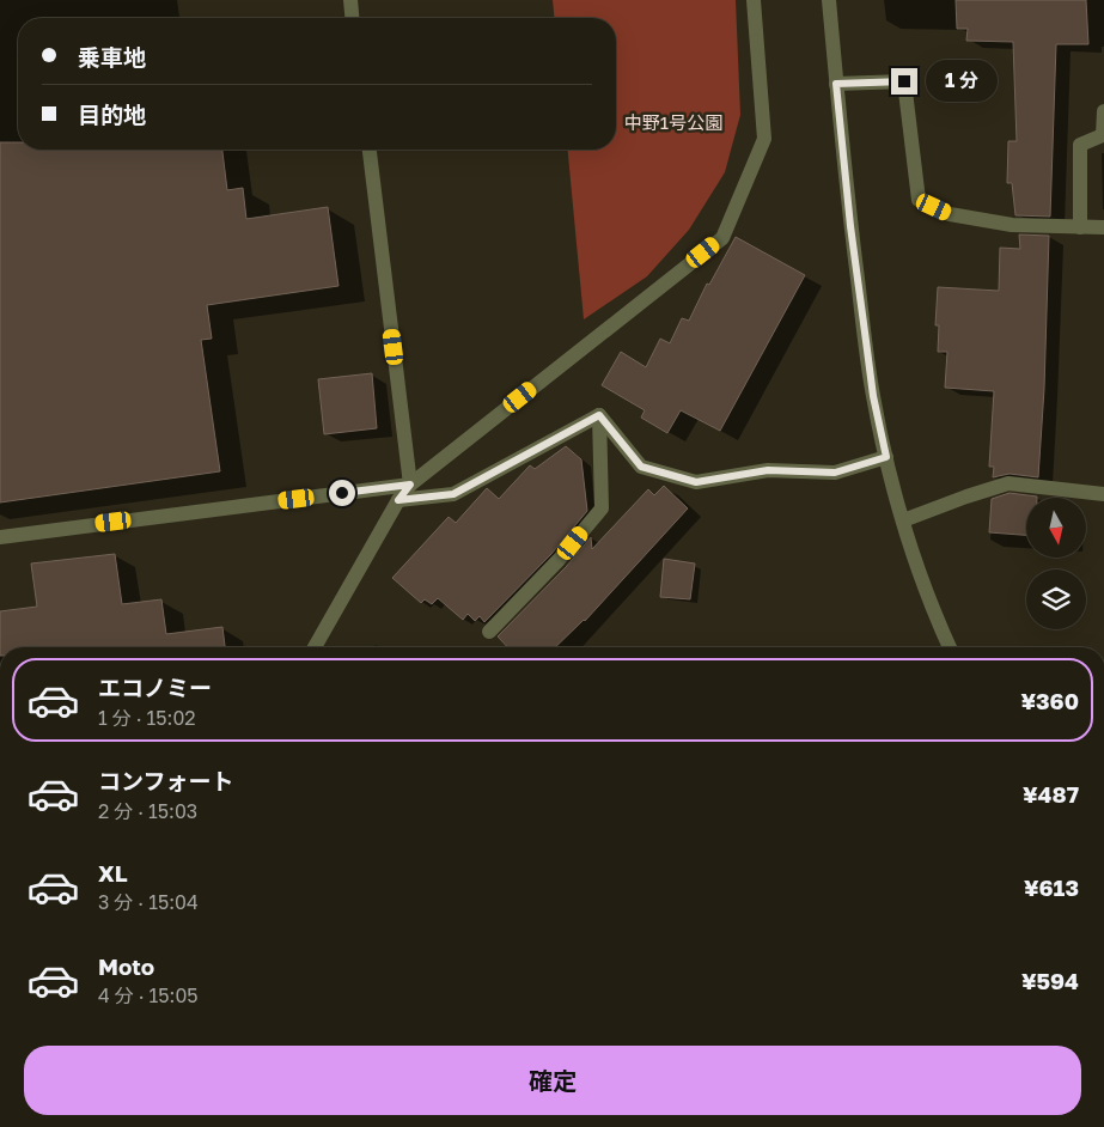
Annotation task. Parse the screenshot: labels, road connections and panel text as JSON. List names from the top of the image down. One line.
{"parks":["中野1号公園"],"north":"bottom","page":{"banner":["乗車地","目的地"],"bubble":"1 分","list":[{"name":"エコノミー","note":"1 分 · 15:02","value":"¥360"},{"name":"コンフォート","note":"2 分 · 15:03","value":"¥487"},{"name":"XL","note":"3 分 · 15:04","value":"¥613"},{"name":"Moto","note":"4 分 · 15:05","value":"¥594"}],"buttons":"確定"}}
